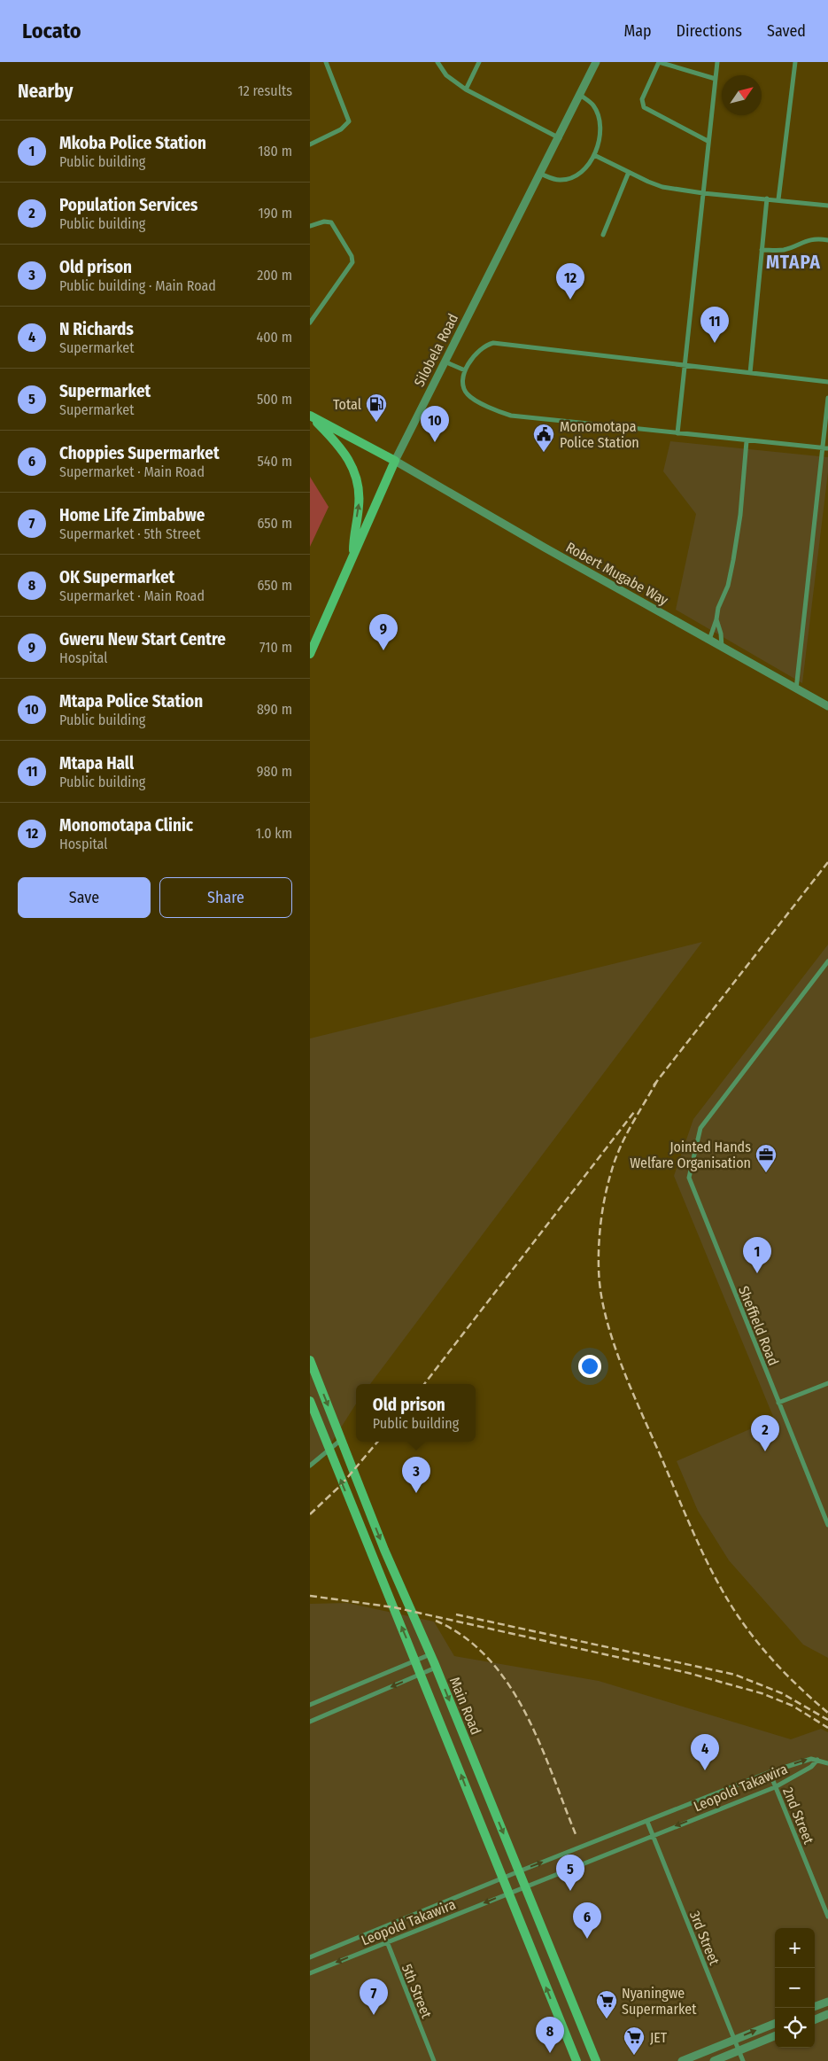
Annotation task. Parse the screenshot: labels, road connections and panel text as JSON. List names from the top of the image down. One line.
{"streets":{"main road":["Silobela Road","Main Road"],"street":["Robert Mugabe Way","Sheffield Road","Leopold Takawira","2nd Street","3rd Street","5th Street"]},"crossings":[["Silobela Road","Robert Mugabe Way"],["Main Road","Leopold Takawira"],["Leopold Takawira","2nd Street"],["Leopold Takawira","3rd Street"],["Leopold Takawira","5th Street"]],"districts":["MTAPA"],"places":{"fuel station":["Total"],"public building":["Monomotapa Police Station"],"office":["Jointed Hands Welfare Organisation"],"supermarket":["Nyaningwe Supermarket","JET"]},"north":"top right","page":{"header":"Locato","nav":["Map","Directions","Saved"],"heading":["Nearby","12 results"],"list":[{"mark":"1","name":"Mkoba Police Station","note":"Public building","value":"180 m"},{"mark":"2","name":"Population Services","note":"Public building","value":"190 m"},{"mark":"3","name":"Old prison","note":"Public building · Main Road","value":"200 m"},{"mark":"4","name":"N Richards","note":"Supermarket","value":"400 m"},{"mark":"5","name":"Supermarket","note":"Supermarket","value":"500 m"},{"mark":"6","name":"Choppies Supermarket","note":"Supermarket · Main Road","value":"540 m"},{"mark":"7","name":"Home Life Zimbabwe","note":"Supermarket · 5th Street","value":"650 m"},{"mark":"8","name":"OK Supermarket","note":"Supermarket · Main Road","value":"650 m"},{"mark":"9","name":"Gweru New Start Centre","note":"Hospital","value":"710 m"},{"mark":"10","name":"Mtapa Police Station","note":"Public building","value":"890 m"},{"mark":"11","name":"Mtapa Hall","note":"Public building","value":"980 m"},{"mark":"12","name":"Monomotapa Clinic","note":"Hospital","value":"1.0 km"}],"pins":["12","11","10","9","1","2","3","4","5","6","7","8"],"buttons":["Save","Share"],"popup":["Old prison","Public building"],"map_buttons":["+","−"]}}
